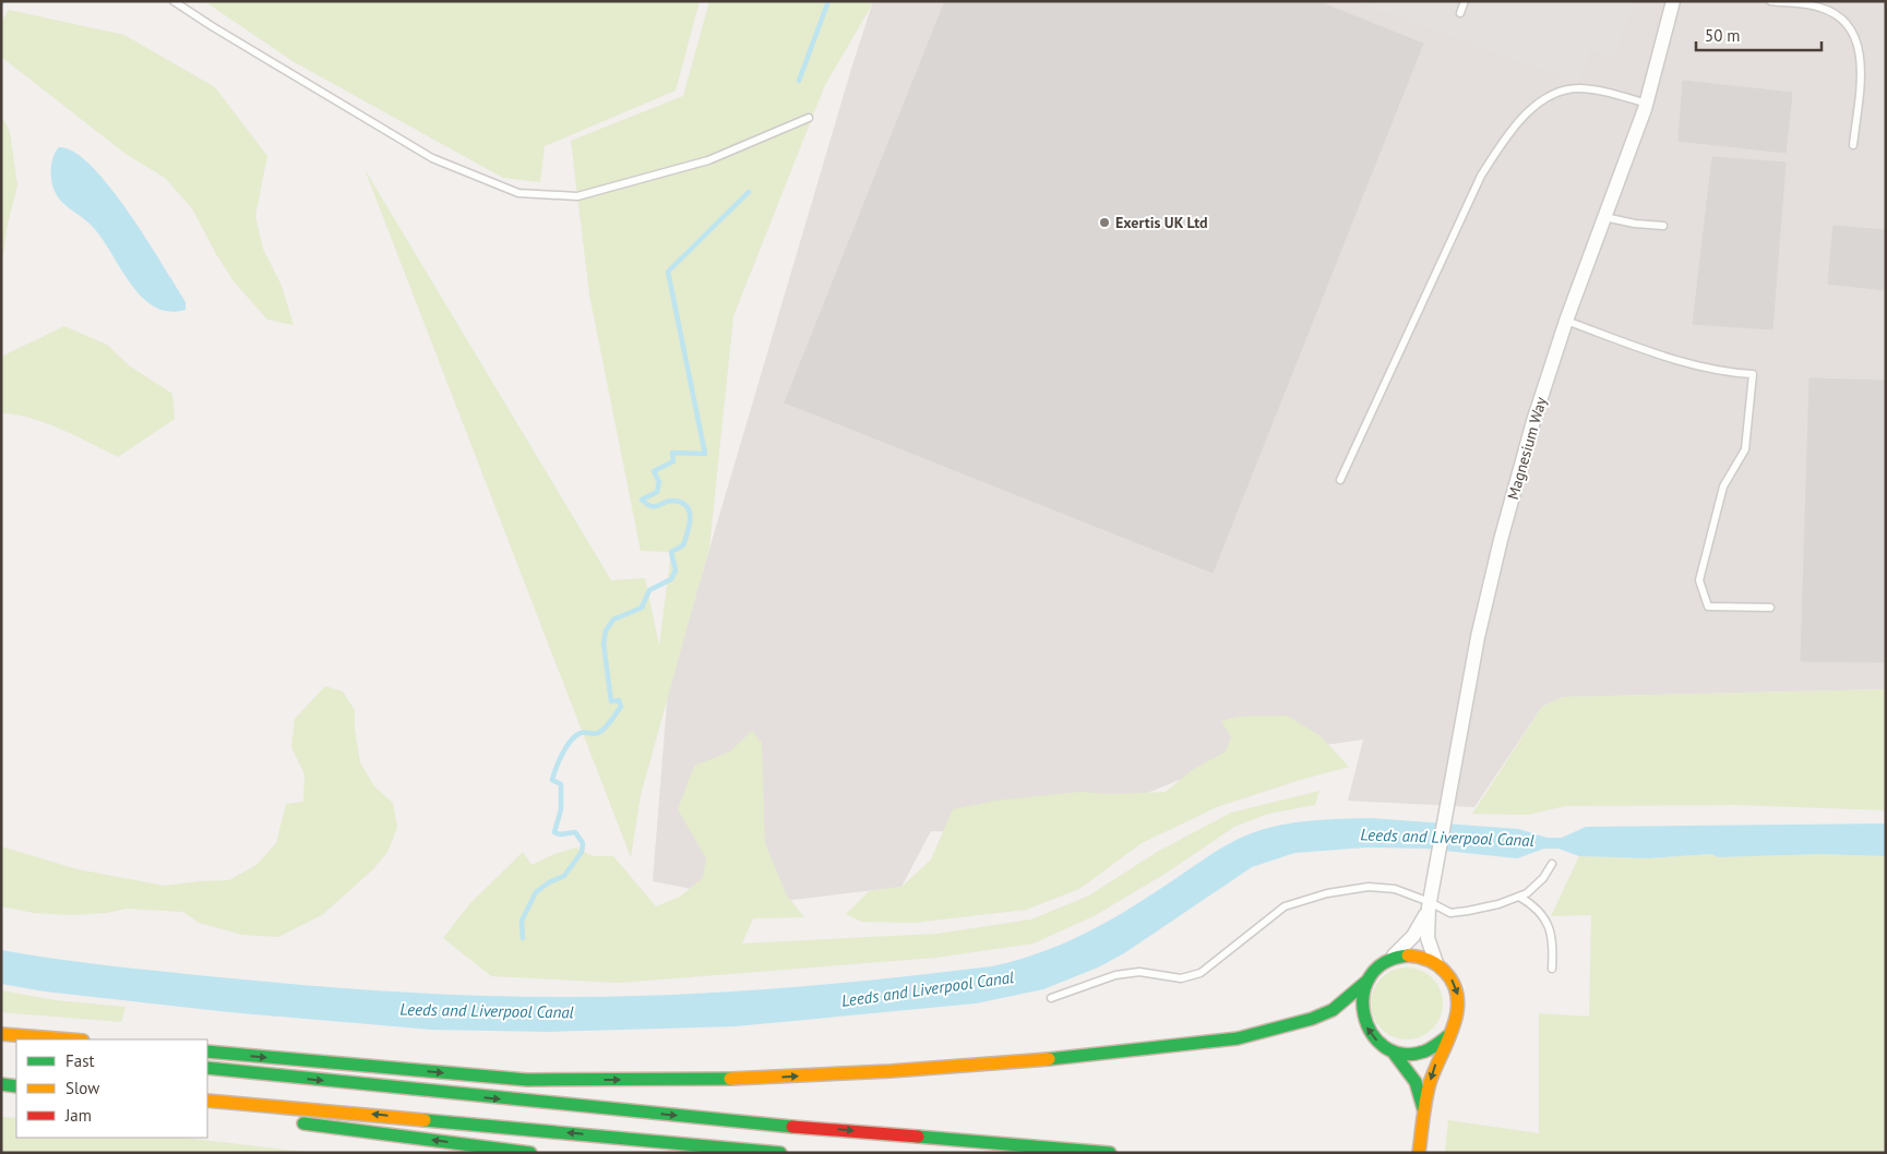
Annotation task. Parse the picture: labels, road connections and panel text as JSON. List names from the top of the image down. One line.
{"streets":{"street":["Magnesium Way"]},"water":["Leeds and Liverpool Canal"],"places":["Exertis UK Ltd"],"legend":["Fast","Slow","Jam"],"scale_bar":"50 m"}
